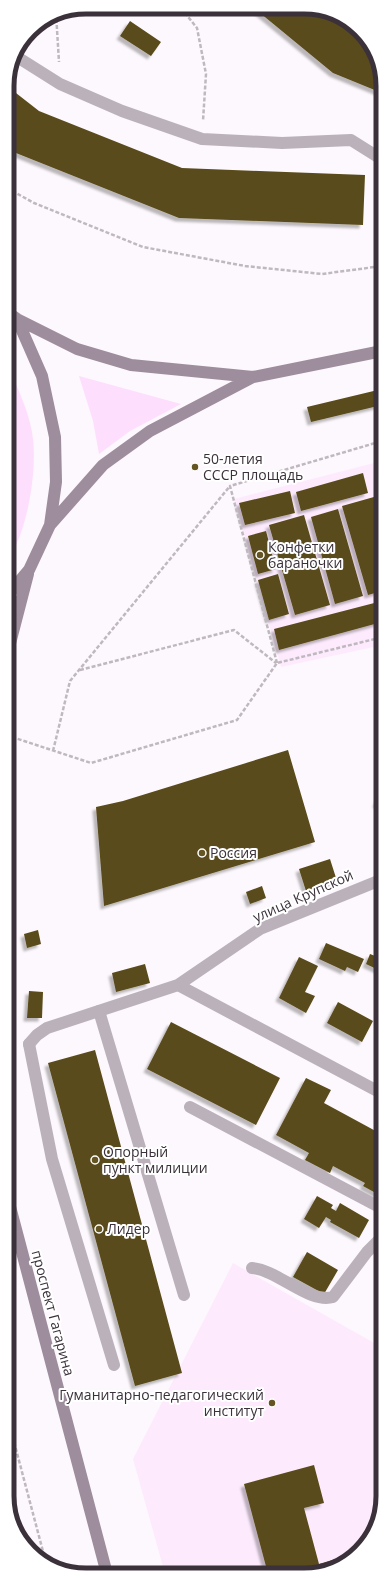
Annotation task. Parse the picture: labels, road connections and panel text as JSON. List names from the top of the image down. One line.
{"streets":{"main road":["проспект Гагарина"],"street":["улица Крупской"]},"places":["50-летия СССР площадь","Конфетки бараночки","Россия","Опорный пункт милиции","Лидер","Гуманитарно-педагогический институт"]}
